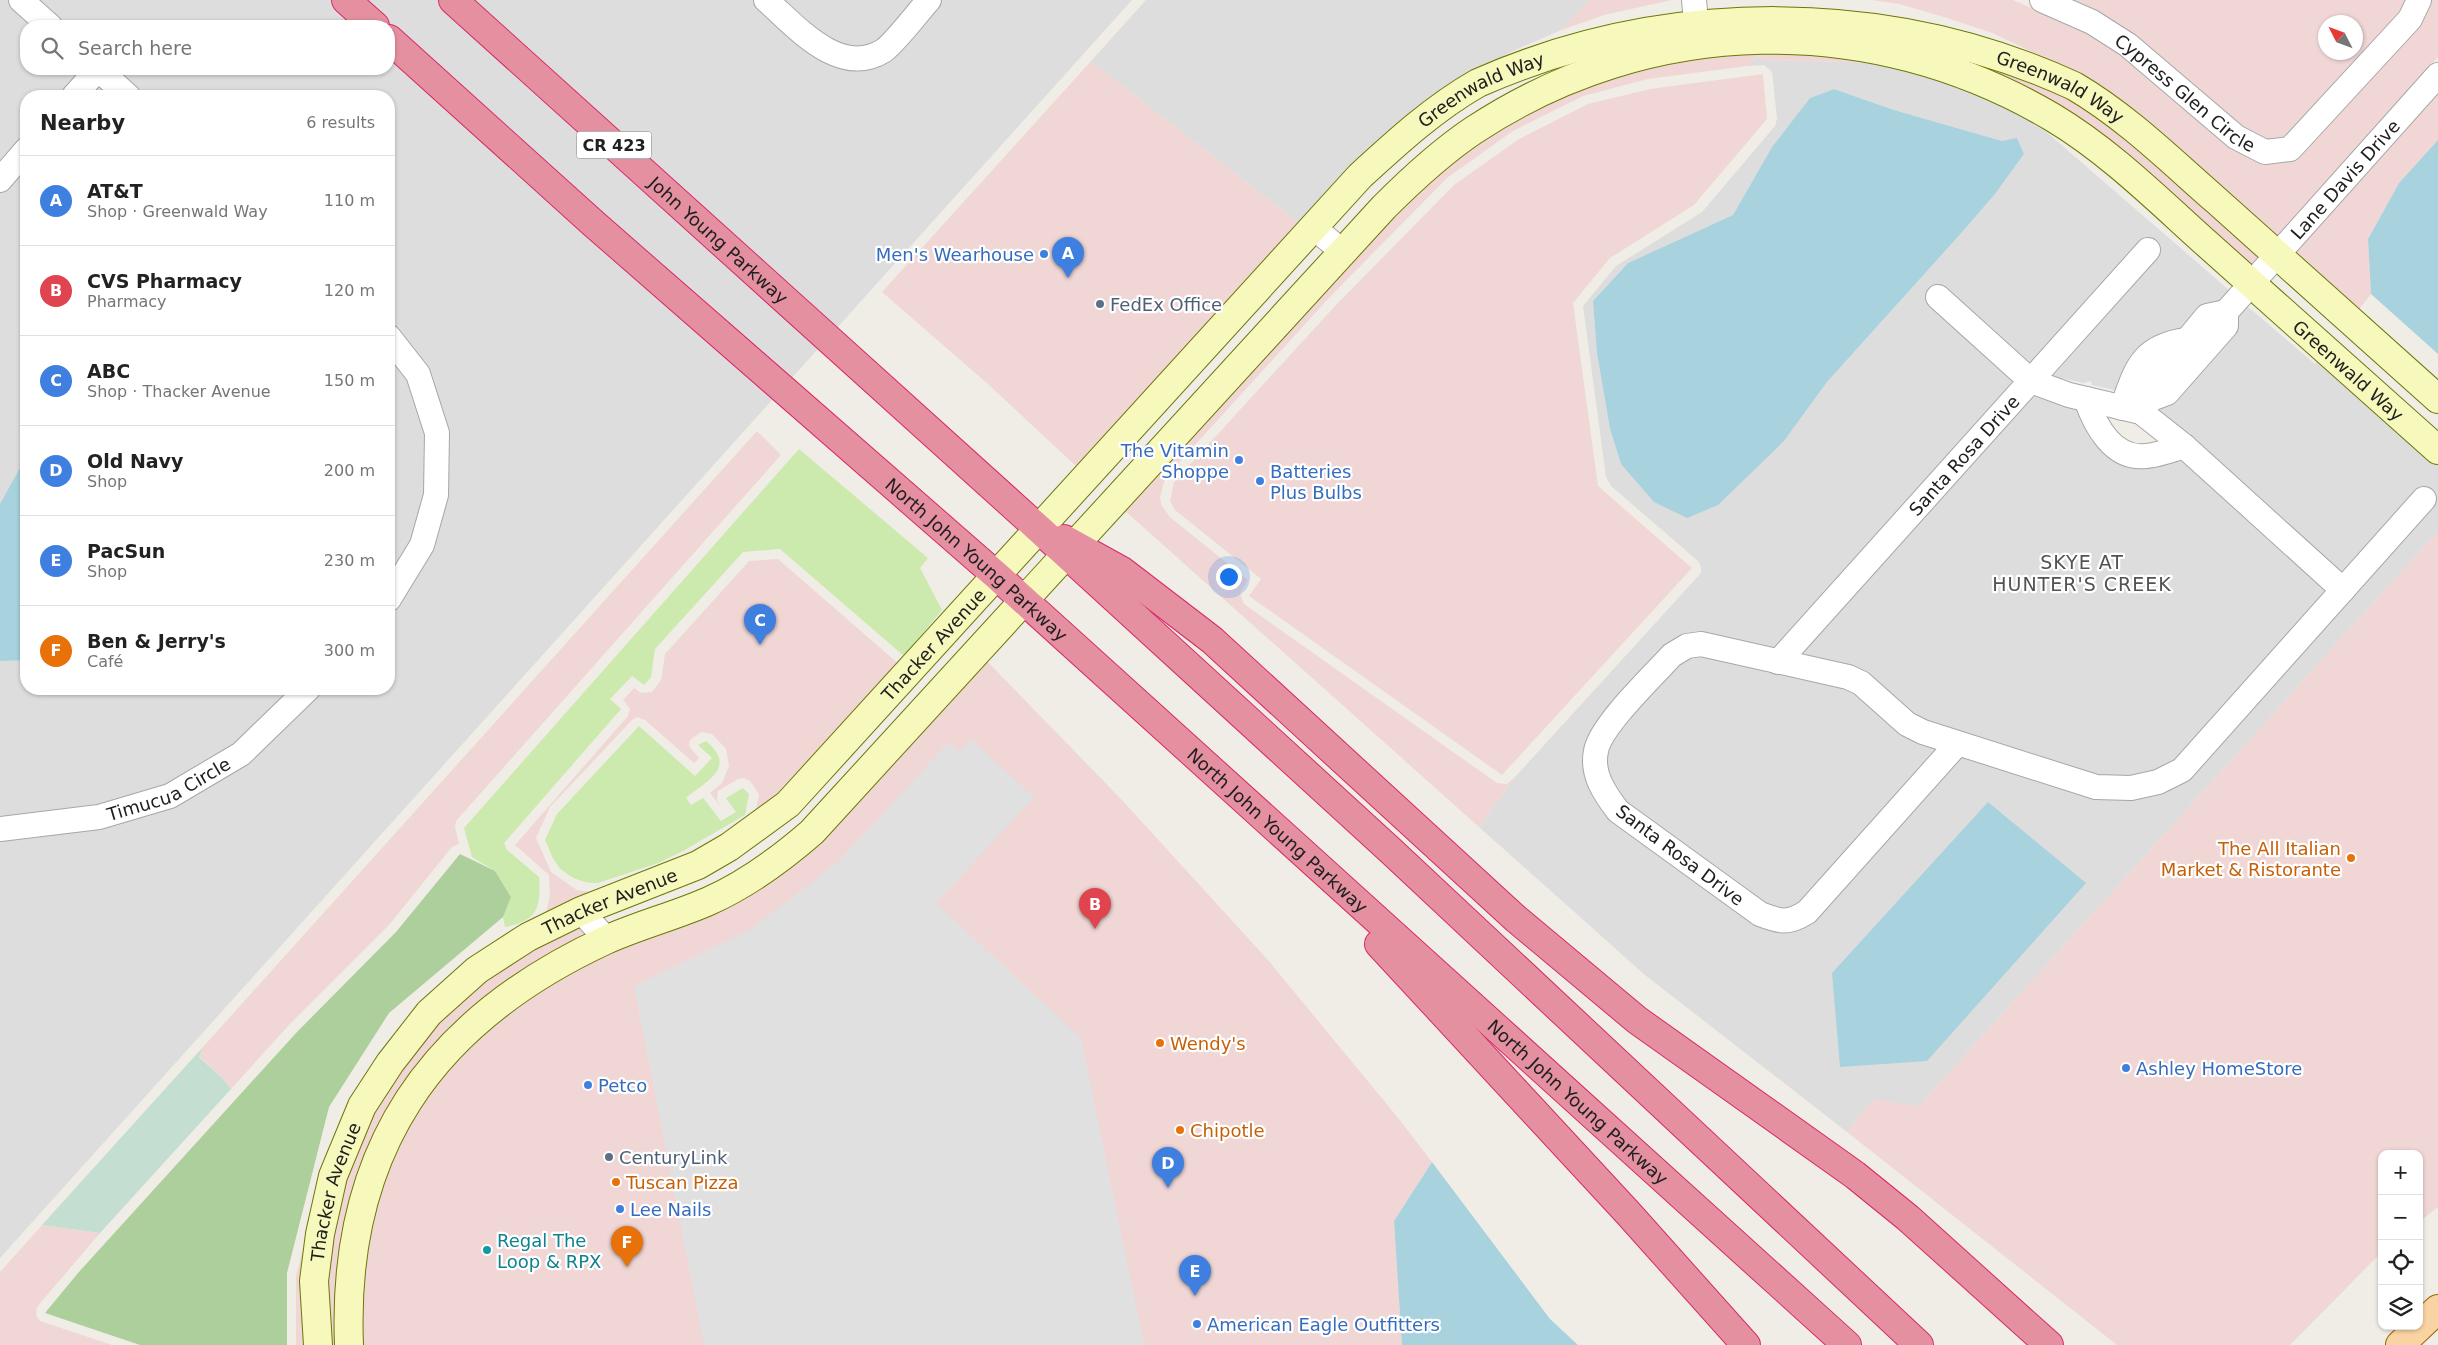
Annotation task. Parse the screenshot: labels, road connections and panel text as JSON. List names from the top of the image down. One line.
{"streets":{"highway":["CR 423","John Young Parkway","North John Young Parkway"],"street":["Greenwald Way","Cypress Glen Circle","Lane Davis Drive","Santa Rosa Drive","Thacker Avenue","Timucua Circle"]},"crossings":[["Greenwald Way","Lane Davis Drive"],["Greenwald Way","John Young Parkway"],["Greenwald Way","Thacker Avenue"],["John Young Parkway","Thacker Avenue"],["North John Young Parkway","Thacker Avenue"]],"districts":["SKYE AT HUNTER'S CREEK"],"places":["Men's Wearhouse","FedEx Office","The Vitamin Shoppe","Batteries Plus Bulbs","The All Italian Market & Ristorante","Wendy's","Ashley HomeStore","Petco","Chipotle","CenturyLink","Tuscan Pizza","Lee Nails","Regal The Loop & RPX","American Eagle Outfitters"],"north":"top left","page":{"search":"Search here","heading":["Nearby","6 results"],"list":[{"mark":"A","name":"AT&T","note":"Shop · Greenwald Way","value":"110 m"},{"mark":"B","name":"CVS Pharmacy","note":"Pharmacy","value":"120 m"},{"mark":"C","name":"ABC","note":"Shop · Thacker Avenue","value":"150 m"},{"mark":"D","name":"Old Navy","note":"Shop","value":"200 m"},{"mark":"E","name":"PacSun","note":"Shop","value":"230 m"},{"mark":"F","name":"Ben & Jerry's","note":"Café","value":"300 m"}],"pins":["A","C","B","D","F","E"],"map_buttons":["+","−"]}}
